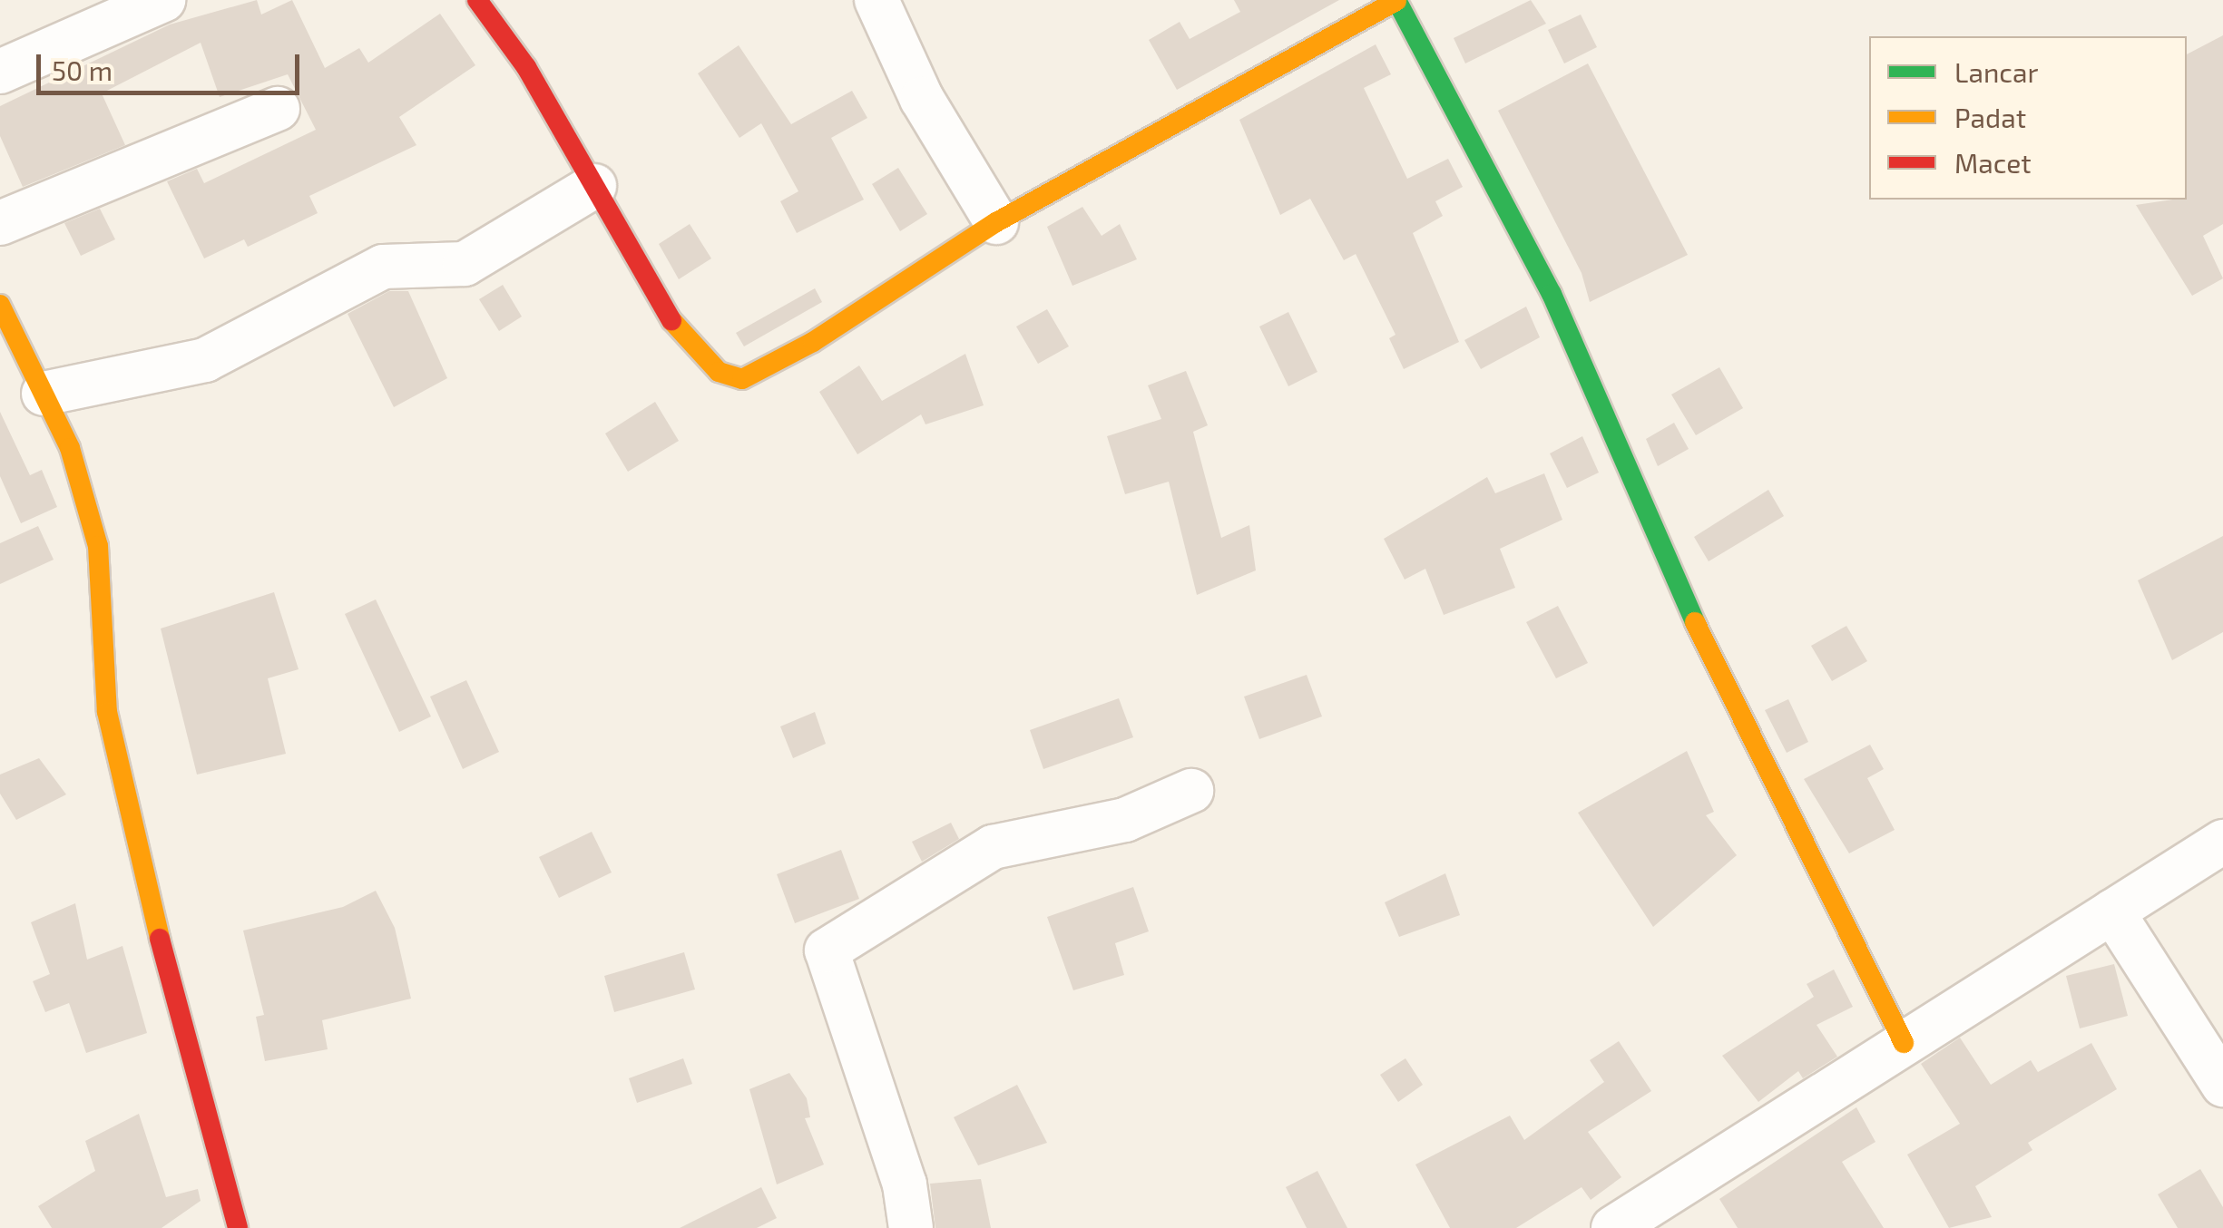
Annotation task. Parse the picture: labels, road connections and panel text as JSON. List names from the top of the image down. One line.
{"legend":["Lancar","Padat","Macet"],"scale_bar":"50 m"}
